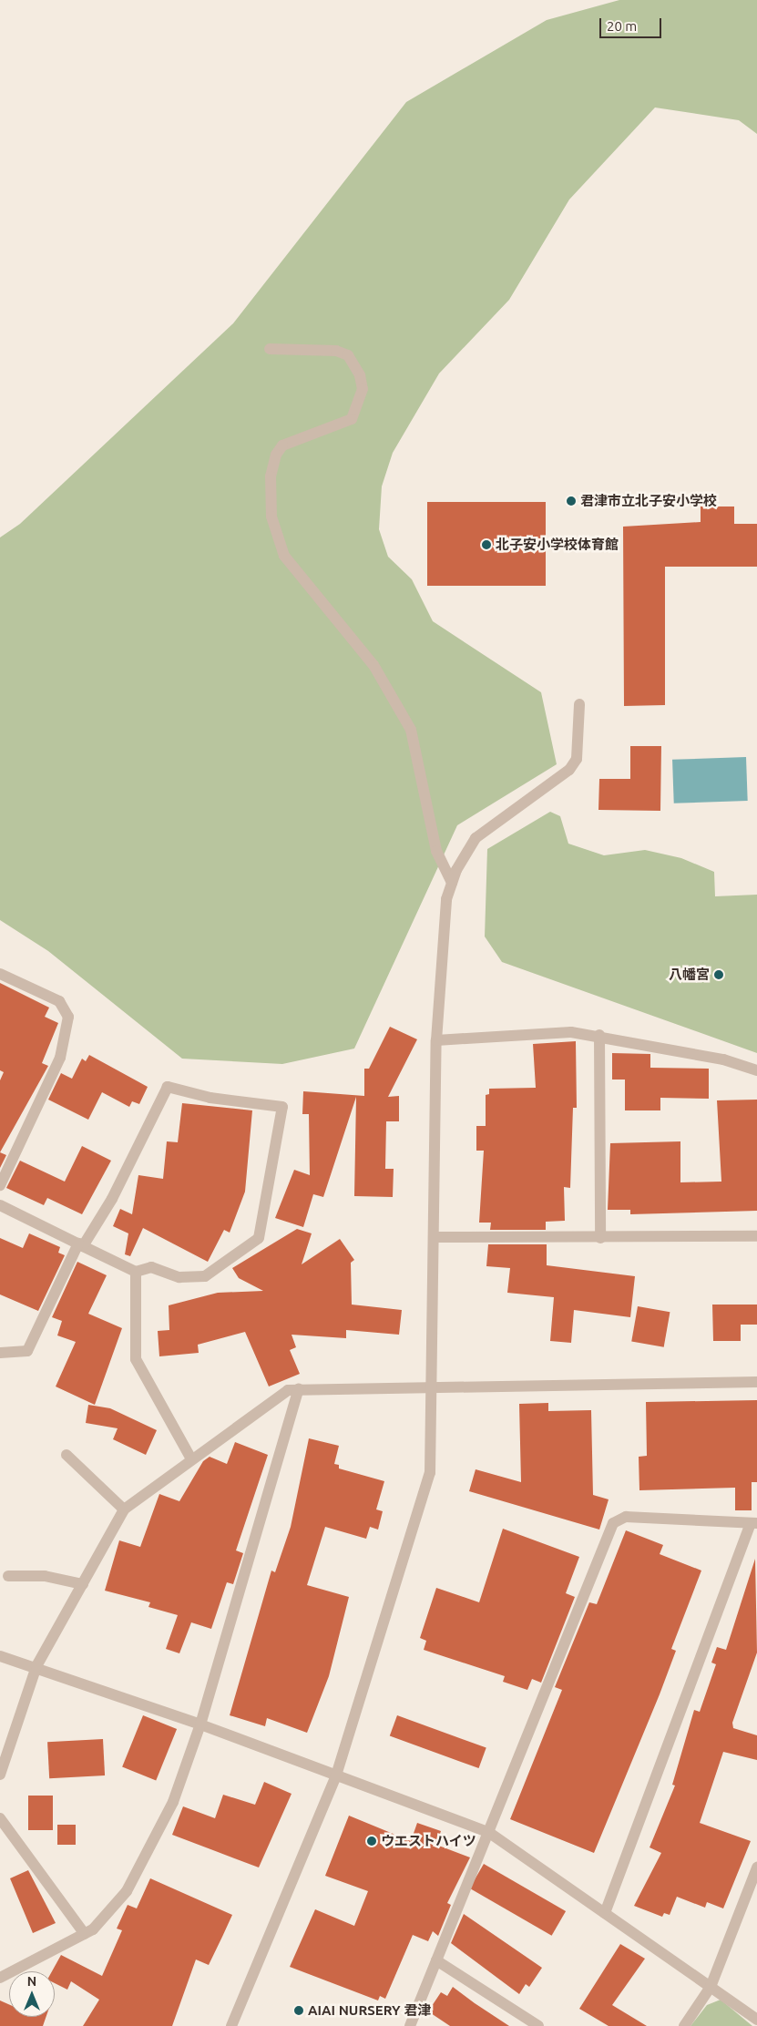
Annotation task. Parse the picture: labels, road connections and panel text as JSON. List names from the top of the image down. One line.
{"places":["君津市立北子安小学校","北子安小学校体育館","八幡宮","ウエストハイツ","AIAI NURSERY 君津"],"scale_bar":"20 m","north":"top"}
